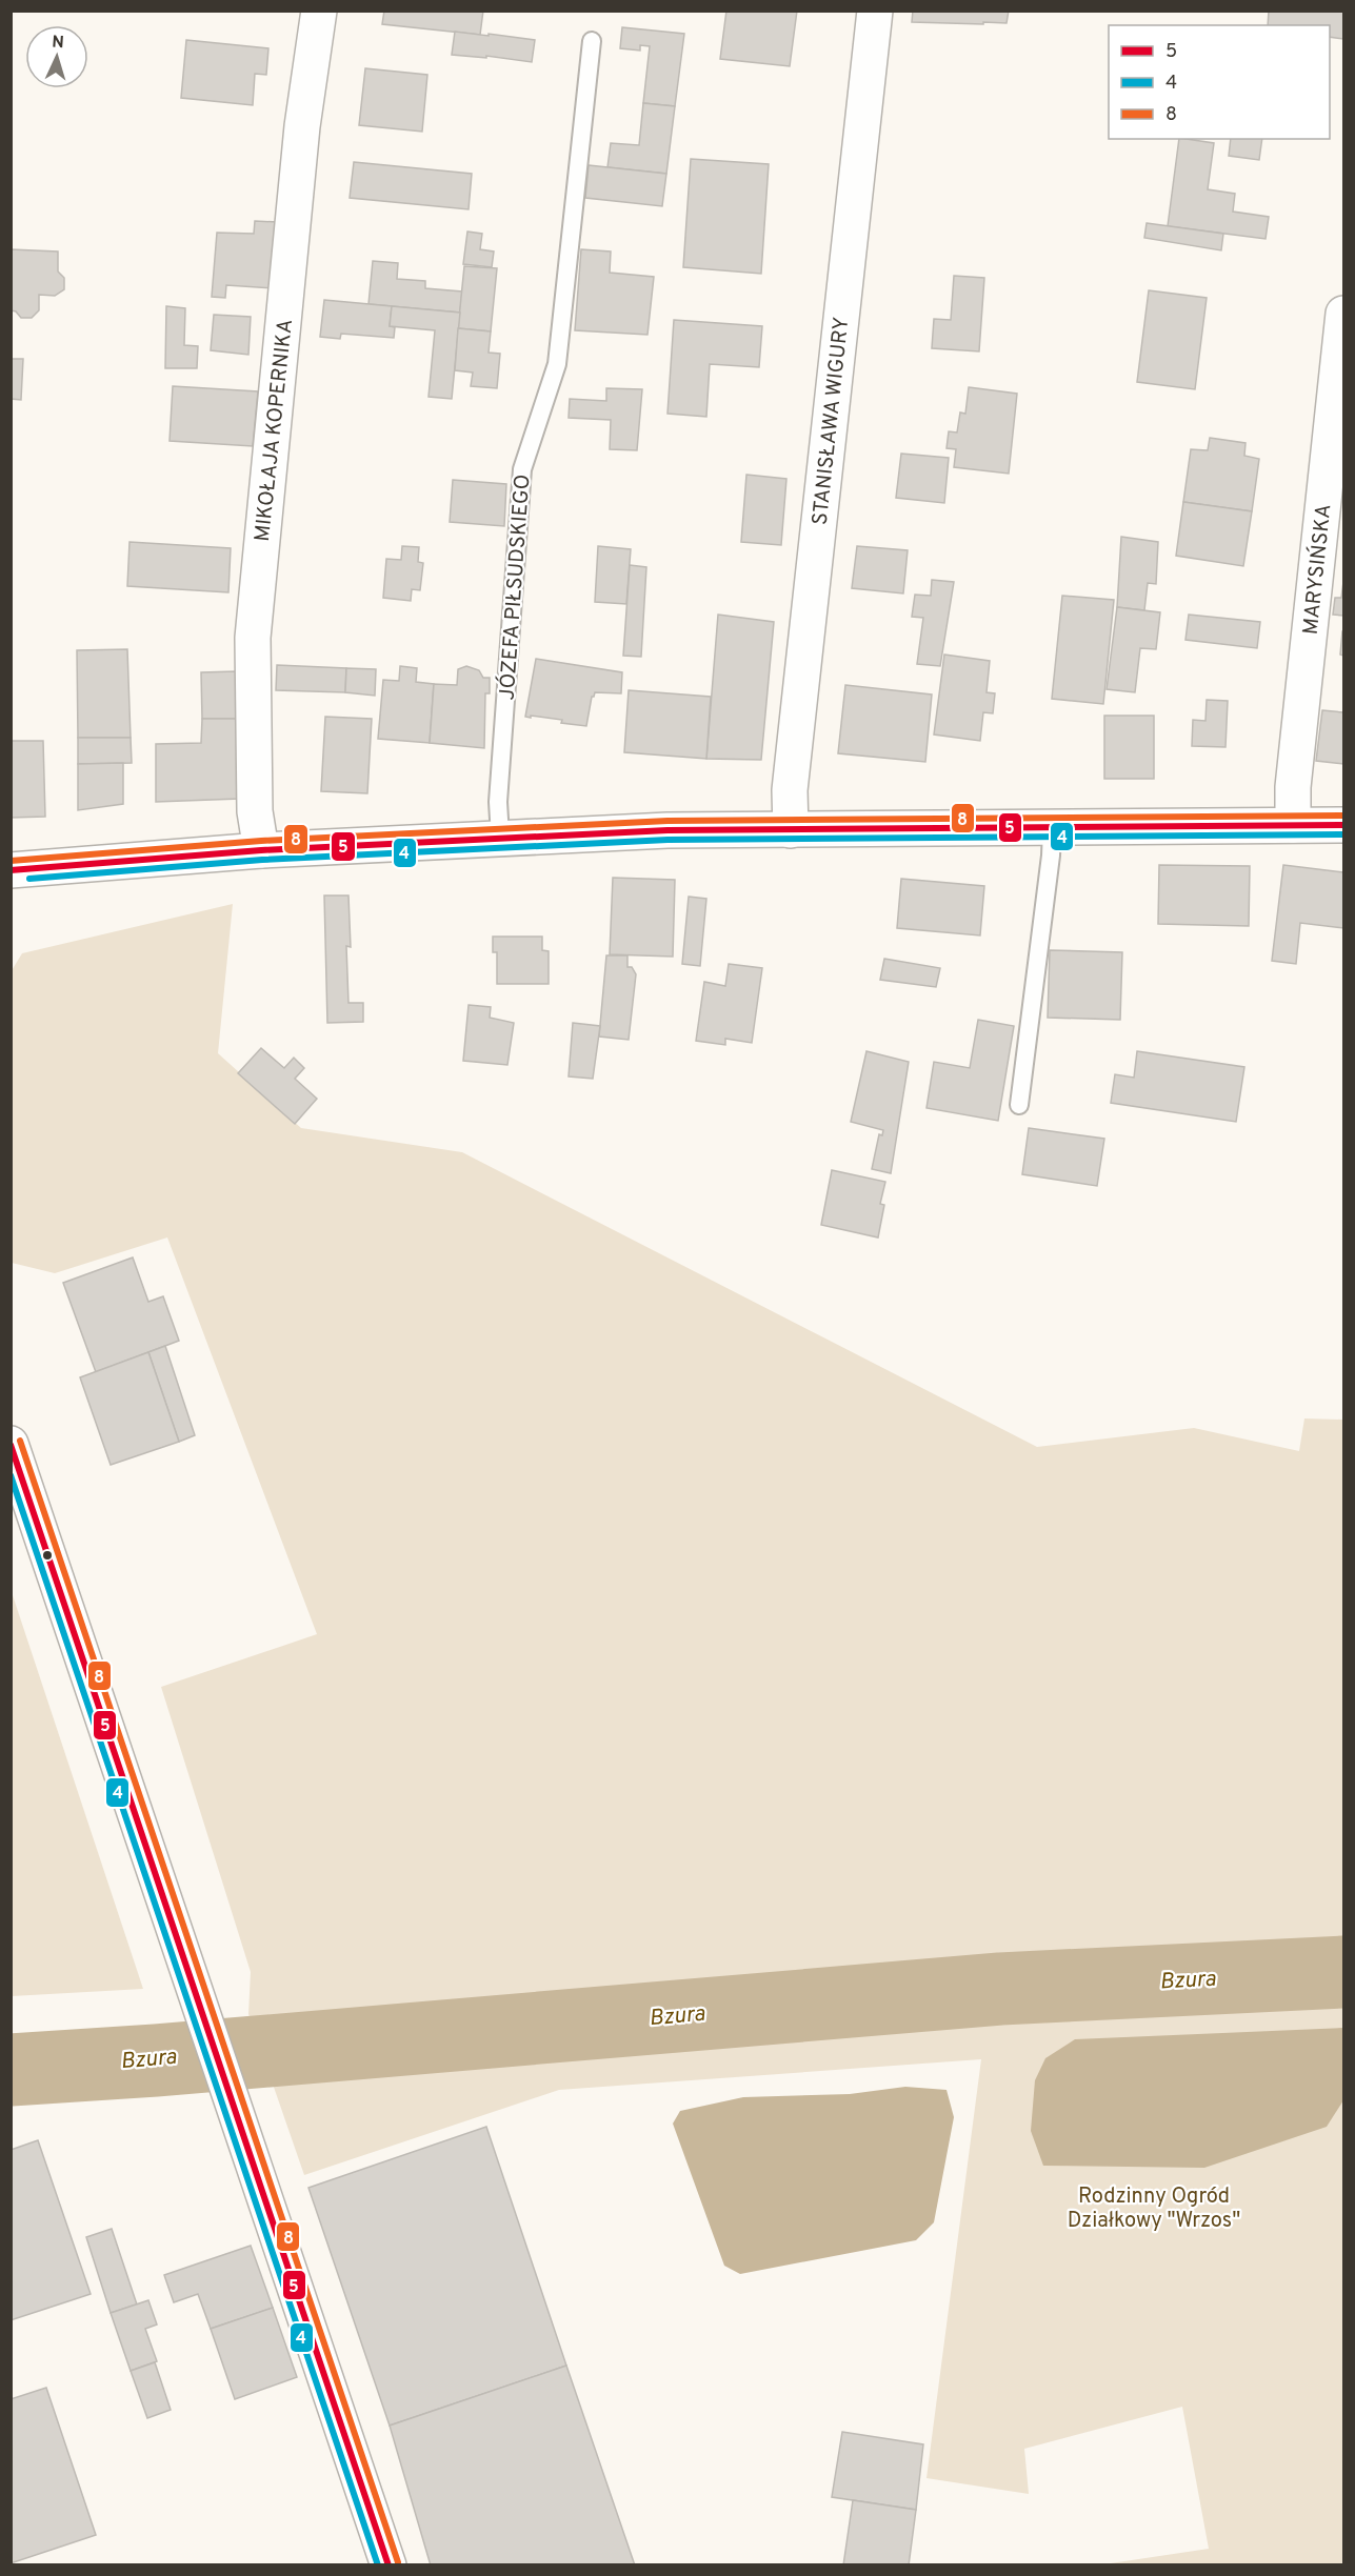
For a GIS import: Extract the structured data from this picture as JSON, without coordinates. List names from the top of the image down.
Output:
{
  "streets": {
    "street": ["STANISŁAWA WIGURY", "MIKOŁAJA KOPERNIKA", "MARYSIŃSKA"],
    "lane": ["JÓZEFA PIŁSUDSKIEGO"]
  },
  "water": ["Bzura"],
  "parks": ["Rodzinny Ogród Działkowy \"Wrzos\""],
  "lines": ["transit line 8", "transit line 5", "transit line 4"],
  "legend": ["5", "4", "8"],
  "north": "top"
}
